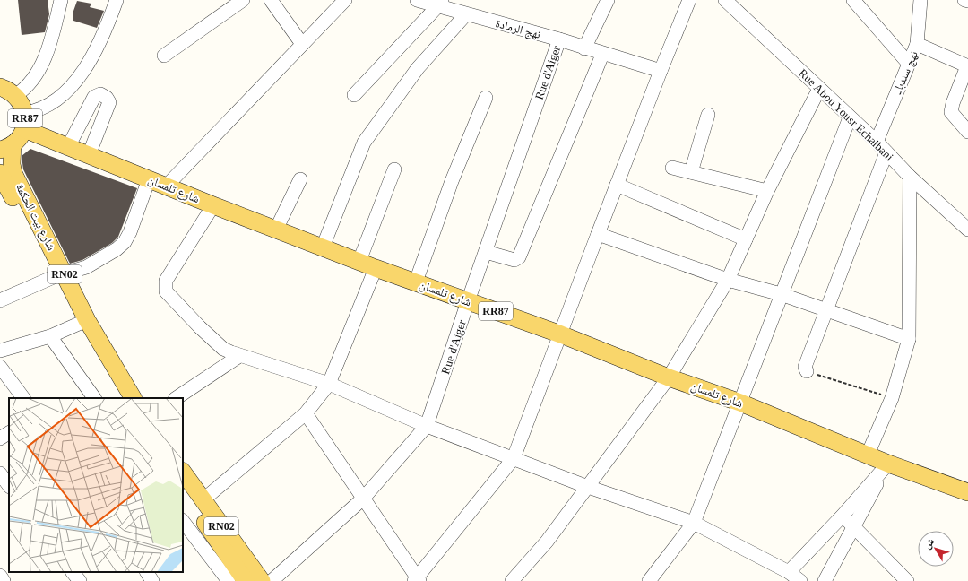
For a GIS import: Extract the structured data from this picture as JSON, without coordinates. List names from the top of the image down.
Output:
{
  "streets": {
    "main road": [
      "RR87",
      "شارع تلمسان",
      "شارع بيت الحكمة",
      "RN02"
    ],
    "street": [
      "نهج الرمادة",
      "Rue d'Aiger",
      "نهج سندباد",
      "Rue Abou Yousr Echaibani"
    ]
  },
  "crossings": [
    ["نهج الرمادة", "Rue d'Aiger"],
    ["Rue d'Aiger", "شارع تلمسان"],
    ["نهج سندباد", "Rue Abou Yousr Echaibani"],
    ["RR87", "شارع تلمسان"],
    ["RR87", "شارع بيت الحكمة"]
  ],
  "north": "top left"
}
